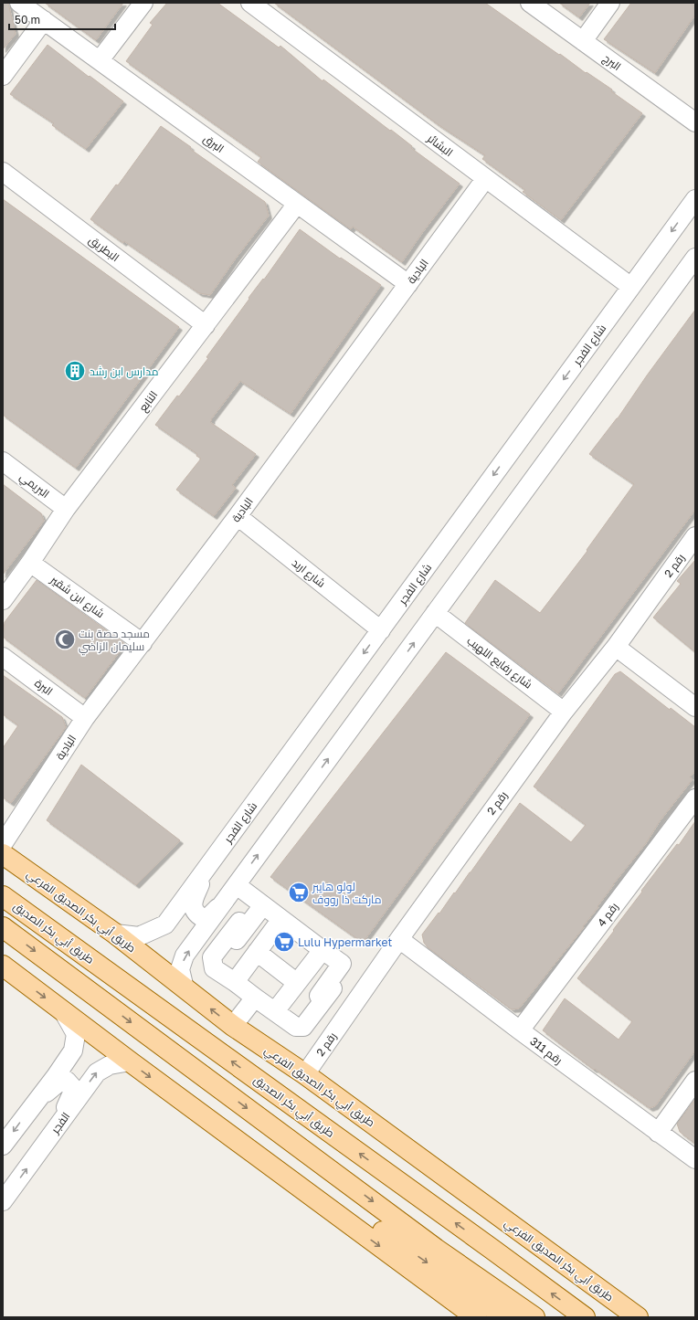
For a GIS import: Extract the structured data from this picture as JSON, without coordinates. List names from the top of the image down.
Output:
{
  "streets": {
    "main road": ["طريق أبي بكر الصديق الفرعي", "طريق أبي بكر الصديق"],
    "street": [
      "البرج",
      "البرق",
      "البشائر",
      "البطريق",
      "البادية",
      "شارع الفجر",
      "النابع",
      "البريمي",
      "رقم 2",
      "شارع اربد",
      "شارع ابن شقير",
      "شارع رفايع اللهيب",
      "البرة",
      "رقم 4",
      "رقم 311",
      "الفجر"
    ]
  },
  "crossings": [
    ["البرق", "البادية"],
    ["البرق", "النابع"],
    ["البشائر", "البادية"],
    ["البشائر", "شارع الفجر"],
    ["البطريق", "النابع"],
    ["البادية", "شارع اربد"],
    ["البادية", "شارع ابن شقير"],
    ["البادية", "البرة"],
    ["شارع الفجر", "شارع اربد"],
    ["شارع الفجر", "طريق أبي بكر الصديق الفرعي"],
    ["النابع", "البريمي"],
    ["النابع", "شارع ابن شقير"],
    ["رقم 2", "شارع رفايع اللهيب"],
    ["رقم 2", "طريق أبي بكر الصديق الفرعي"],
    ["رقم 2", "رقم 311"],
    ["رقم 4", "رقم 311"]
  ],
  "one_way": ["الفجر"],
  "places": {
    "building": ["مدارس ابن رشد"],
    "mosque": ["مسجد حصة بنت سليمان الزاضي"],
    "supermarket": ["لولو هايبر ماركت ذا رووف", "Lulu Hypermarket"]
  },
  "scale_bar": "50 m"
}
